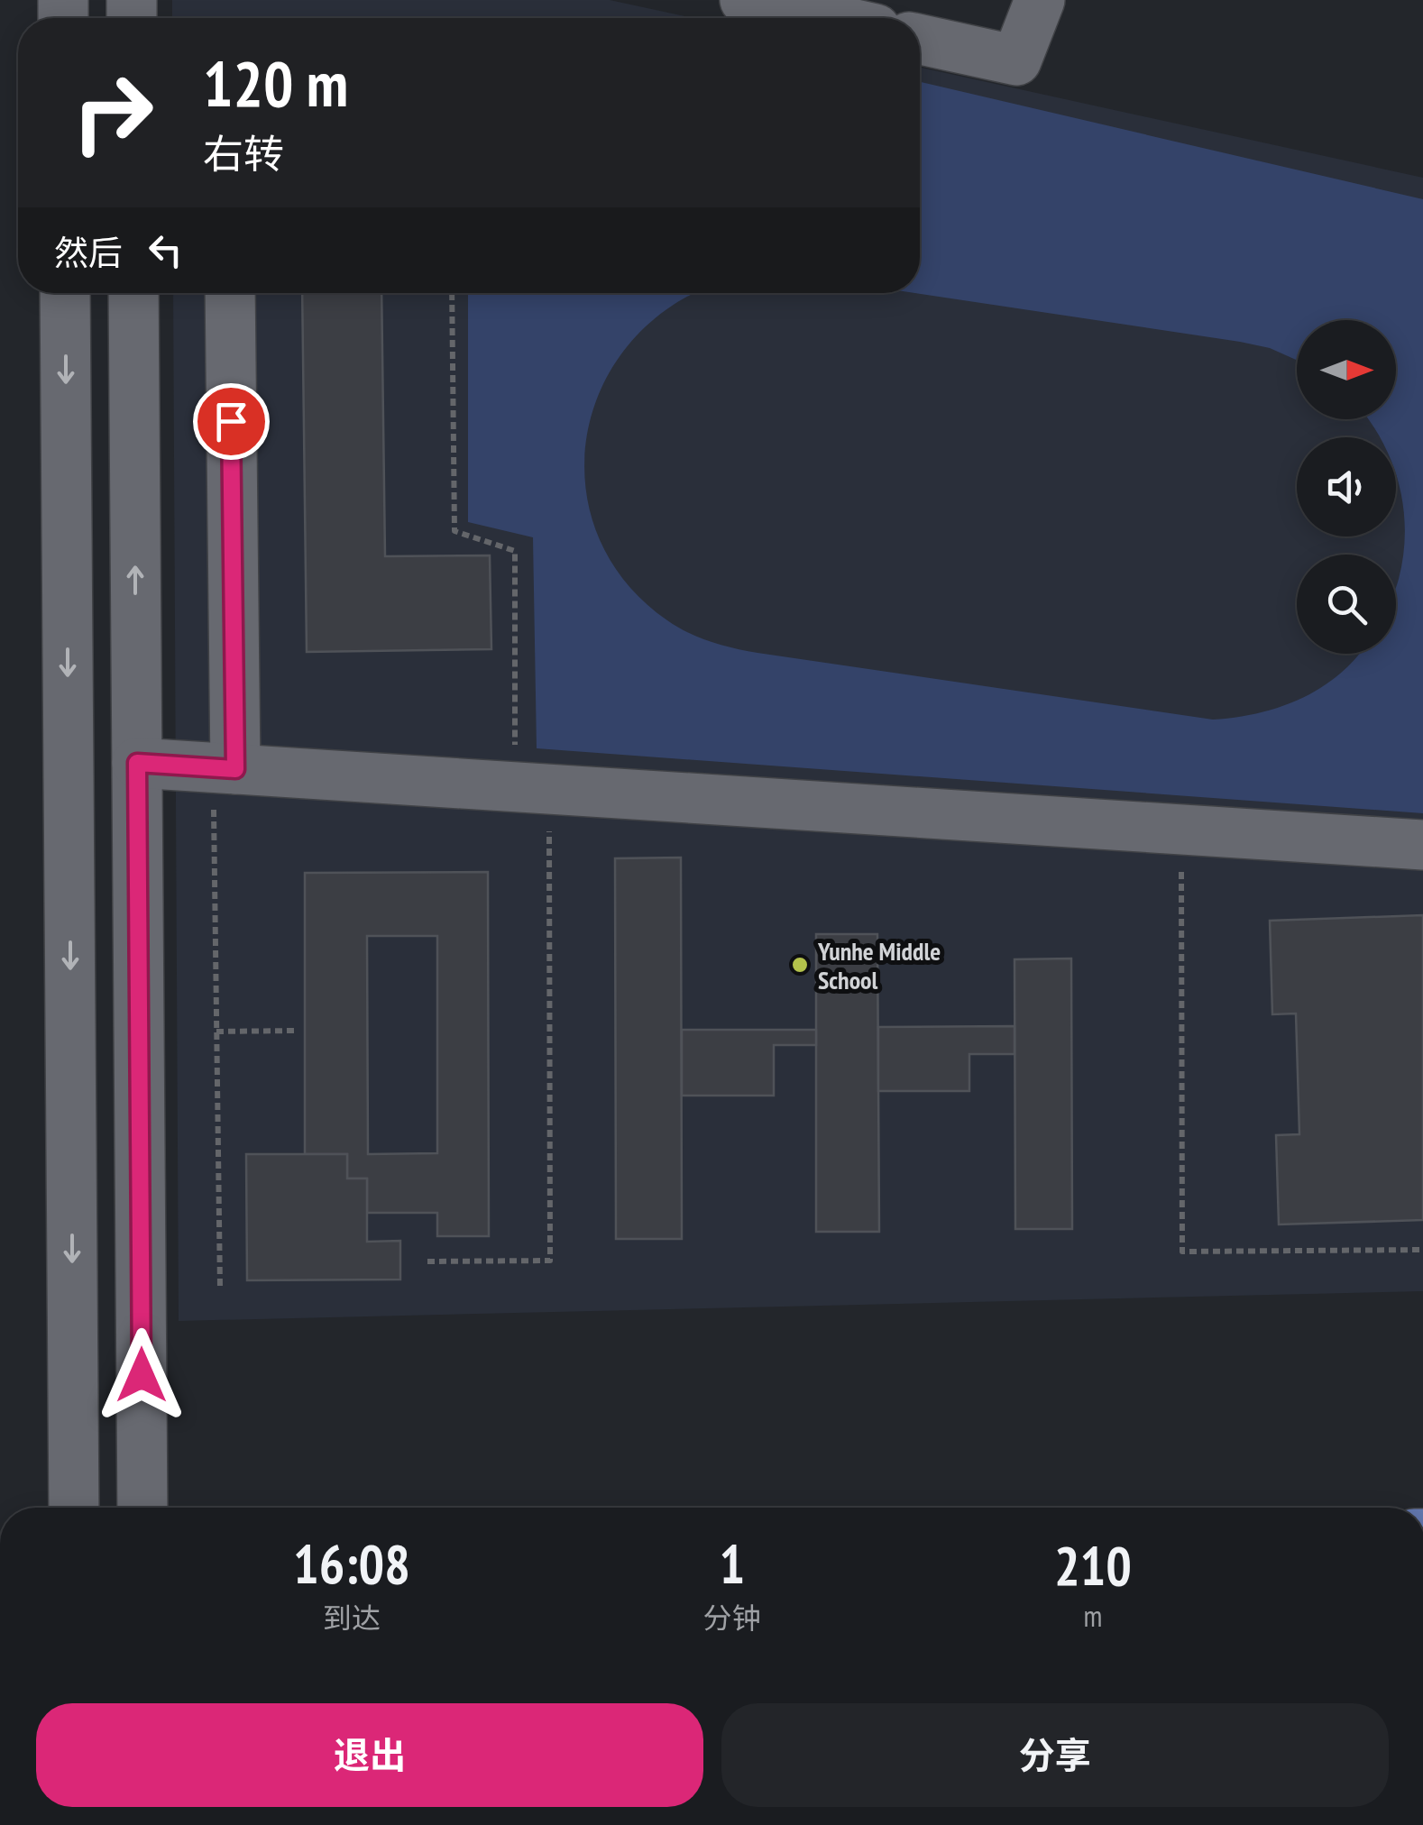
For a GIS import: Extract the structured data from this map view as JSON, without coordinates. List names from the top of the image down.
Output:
{
  "places": ["Yunhe Middle School"],
  "north": "right",
  "page": {
    "turn": ["120 m", "右转"],
    "then": "然后",
    "eta": [
      "16:08",
      "到达",
      "1",
      "分钟",
      "210",
      "m"
    ],
    "buttons": ["退出", "分享"]
  }
}
